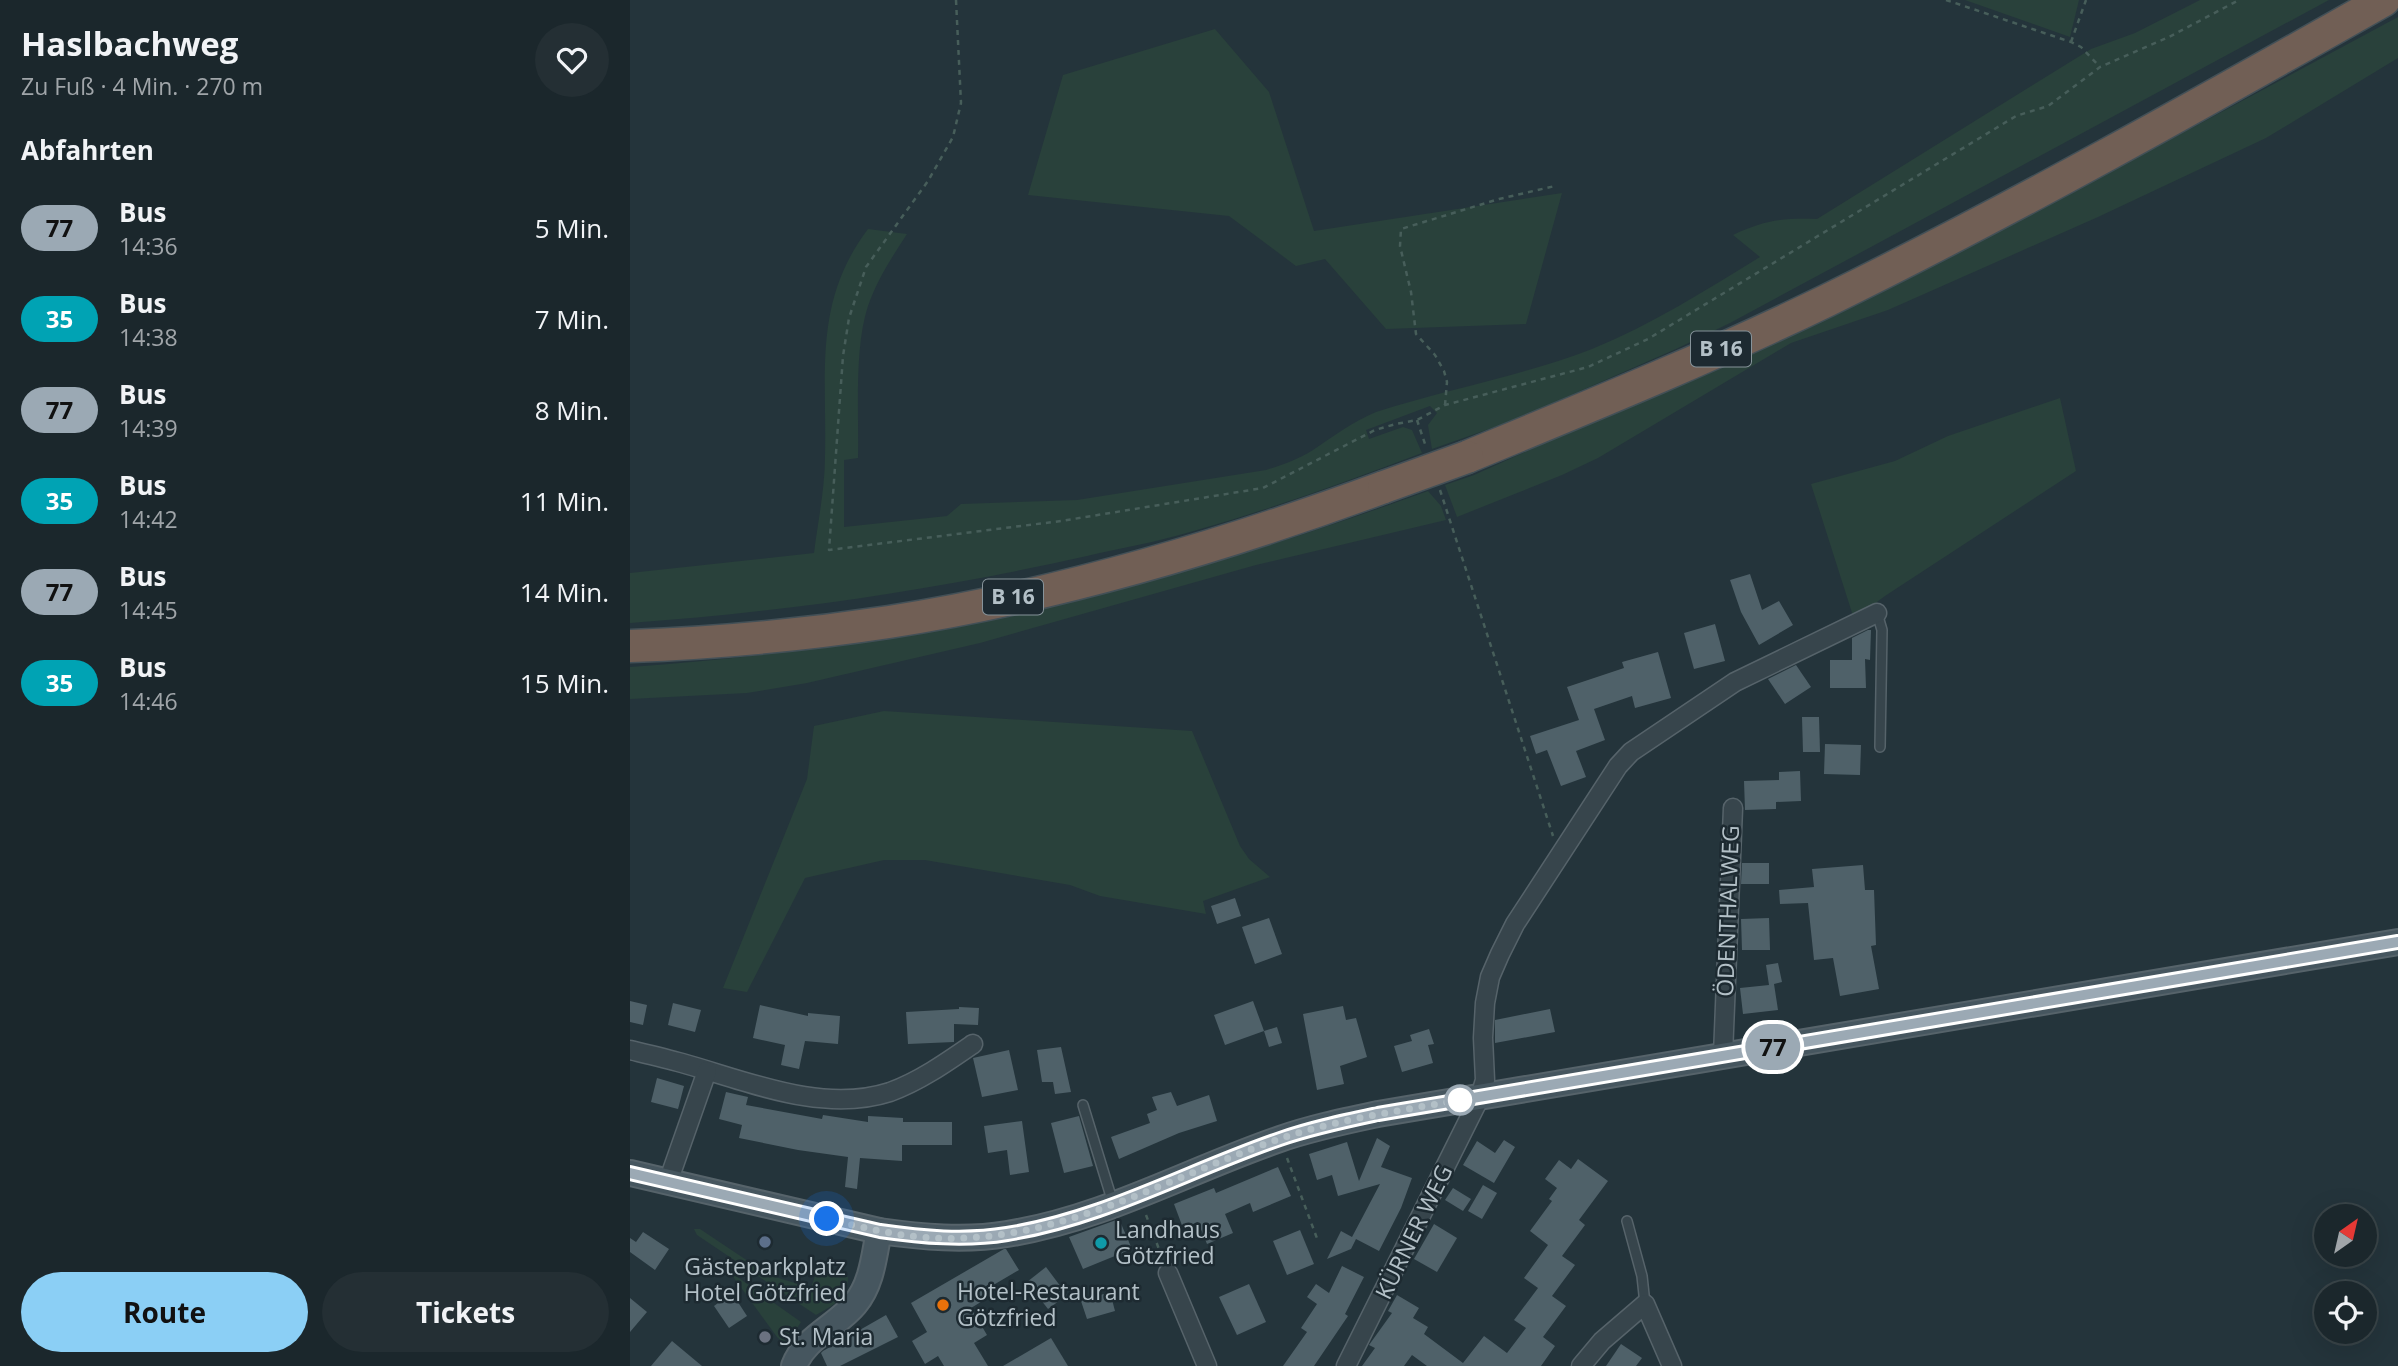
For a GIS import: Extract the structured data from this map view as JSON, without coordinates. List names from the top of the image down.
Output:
{
  "streets": {
    "highway": ["B 16"],
    "street": ["ÖDENTHALWEG", "KÜRNER WEG"]
  },
  "places": [
    "Gästeparkplatz Hotel Götzfried",
    "Landhaus Götzfried",
    "Hotel-Restaurant Götzfried",
    "St. Maria"
  ],
  "lines": ["bus line 77"],
  "north": "top right",
  "page": {
    "heading": [
      ["Haslbachweg", "Zu Fuß · 4 Min. · 270 m"],
      "Abfahrten"
    ],
    "on_map": "77",
    "list": [
      {
        "mark": "77",
        "name": "Bus",
        "note": "14:36",
        "value": "5 Min."
      },
      {
        "mark": "35",
        "name": "Bus",
        "note": "14:38",
        "value": "7 Min."
      },
      {
        "mark": "77",
        "name": "Bus",
        "note": "14:39",
        "value": "8 Min."
      },
      {
        "mark": "35",
        "name": "Bus",
        "note": "14:42",
        "value": "11 Min."
      },
      {
        "mark": "77",
        "name": "Bus",
        "note": "14:45",
        "value": "14 Min."
      },
      {
        "mark": "35",
        "name": "Bus",
        "note": "14:46",
        "value": "15 Min."
      }
    ],
    "buttons": ["Route", "Tickets"]
  }
}
